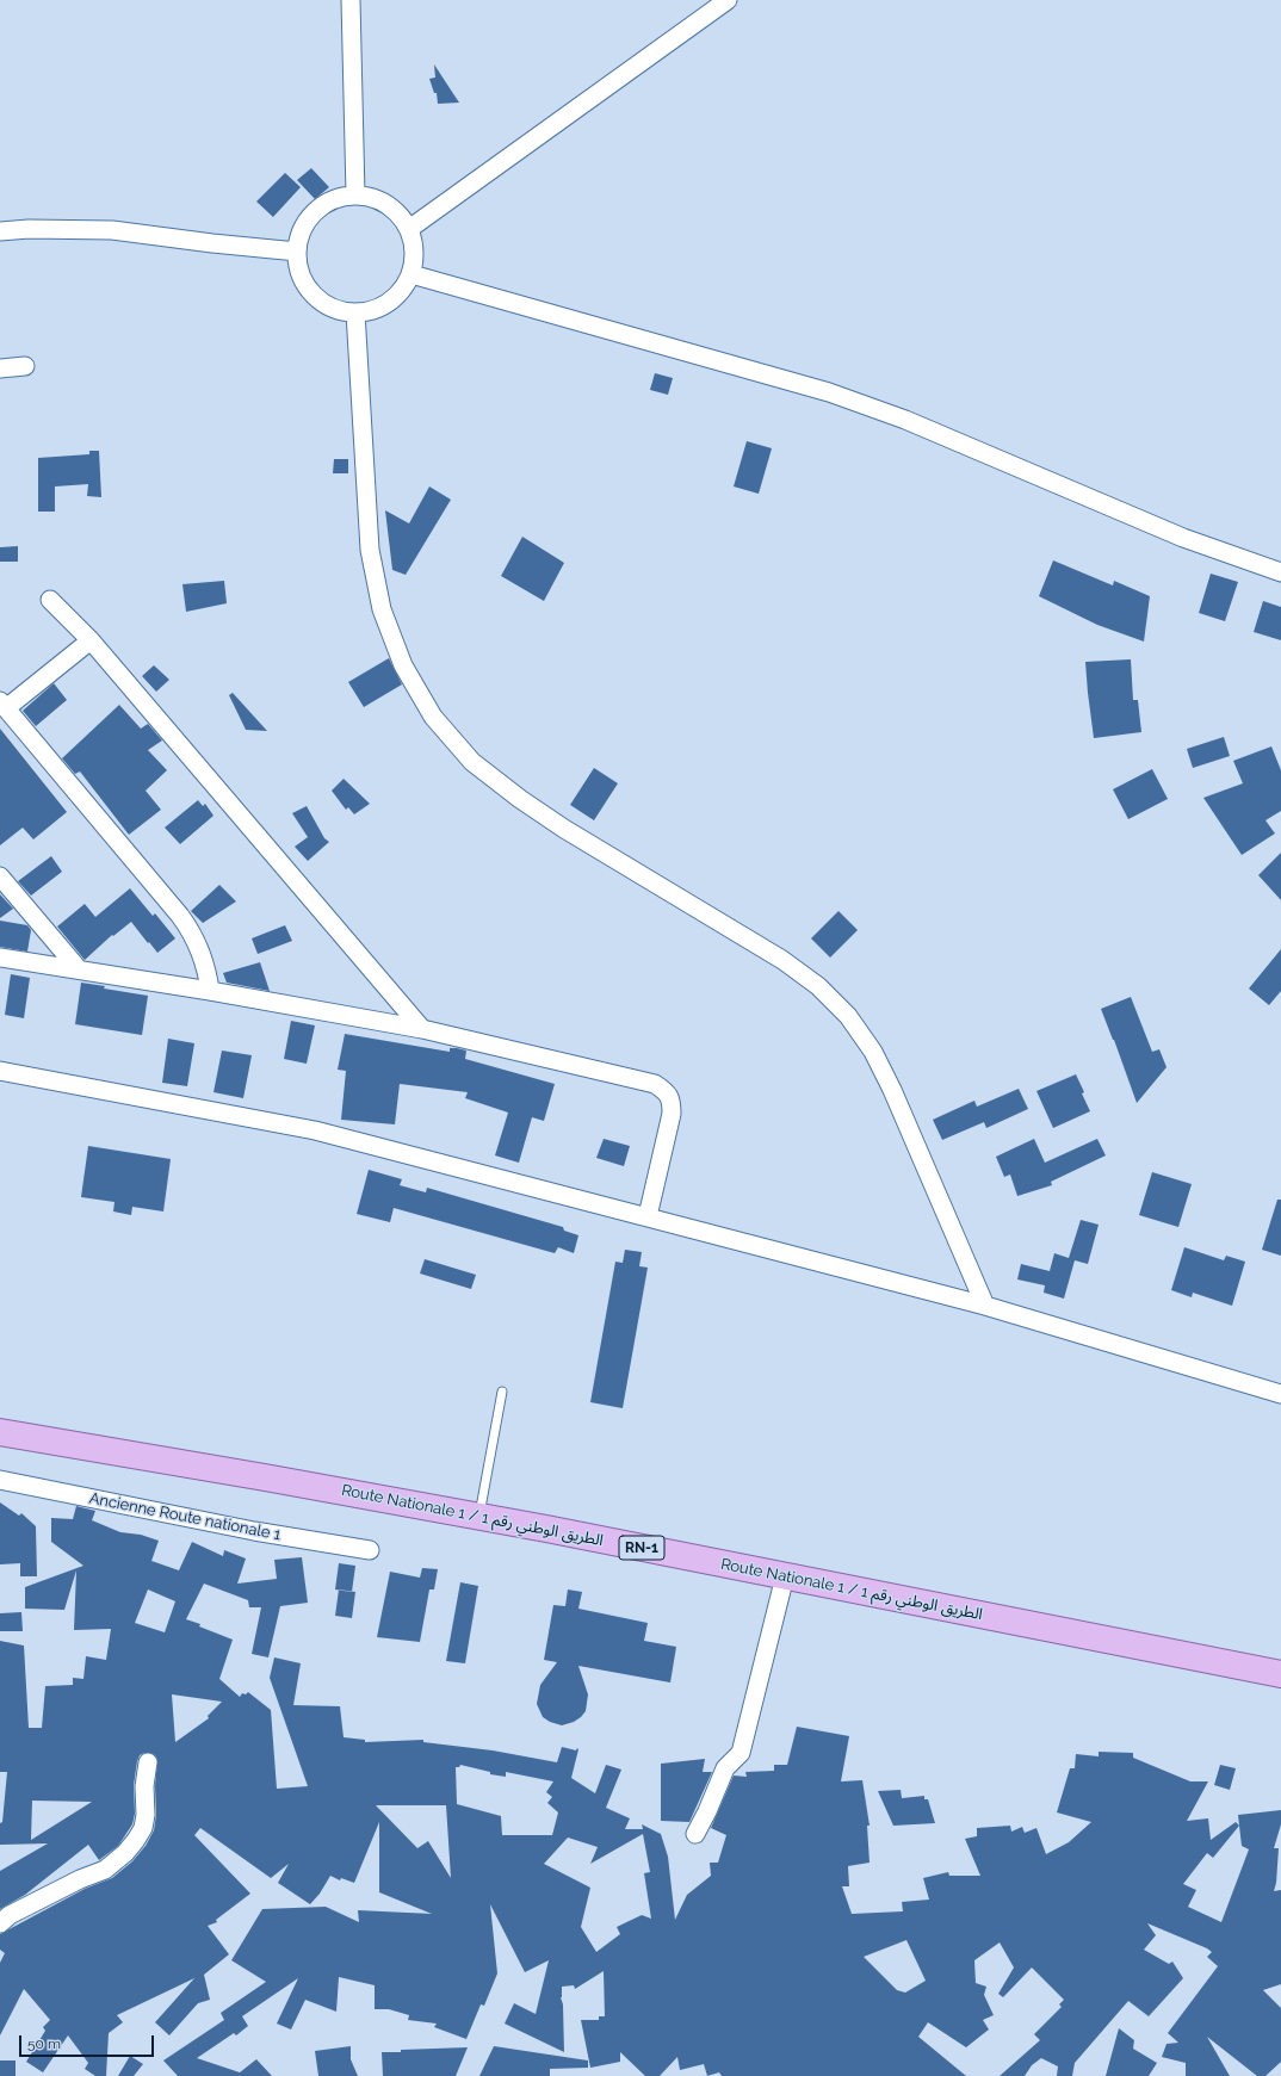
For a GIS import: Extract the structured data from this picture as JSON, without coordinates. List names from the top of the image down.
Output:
{
  "streets": {
    "main road": ["Route Nationale 1 / الطريق الوطني رقم 1", "RN-1"],
    "street": ["Ancienne Route nationale 1"]
  },
  "scale_bar": "50 m"
}
